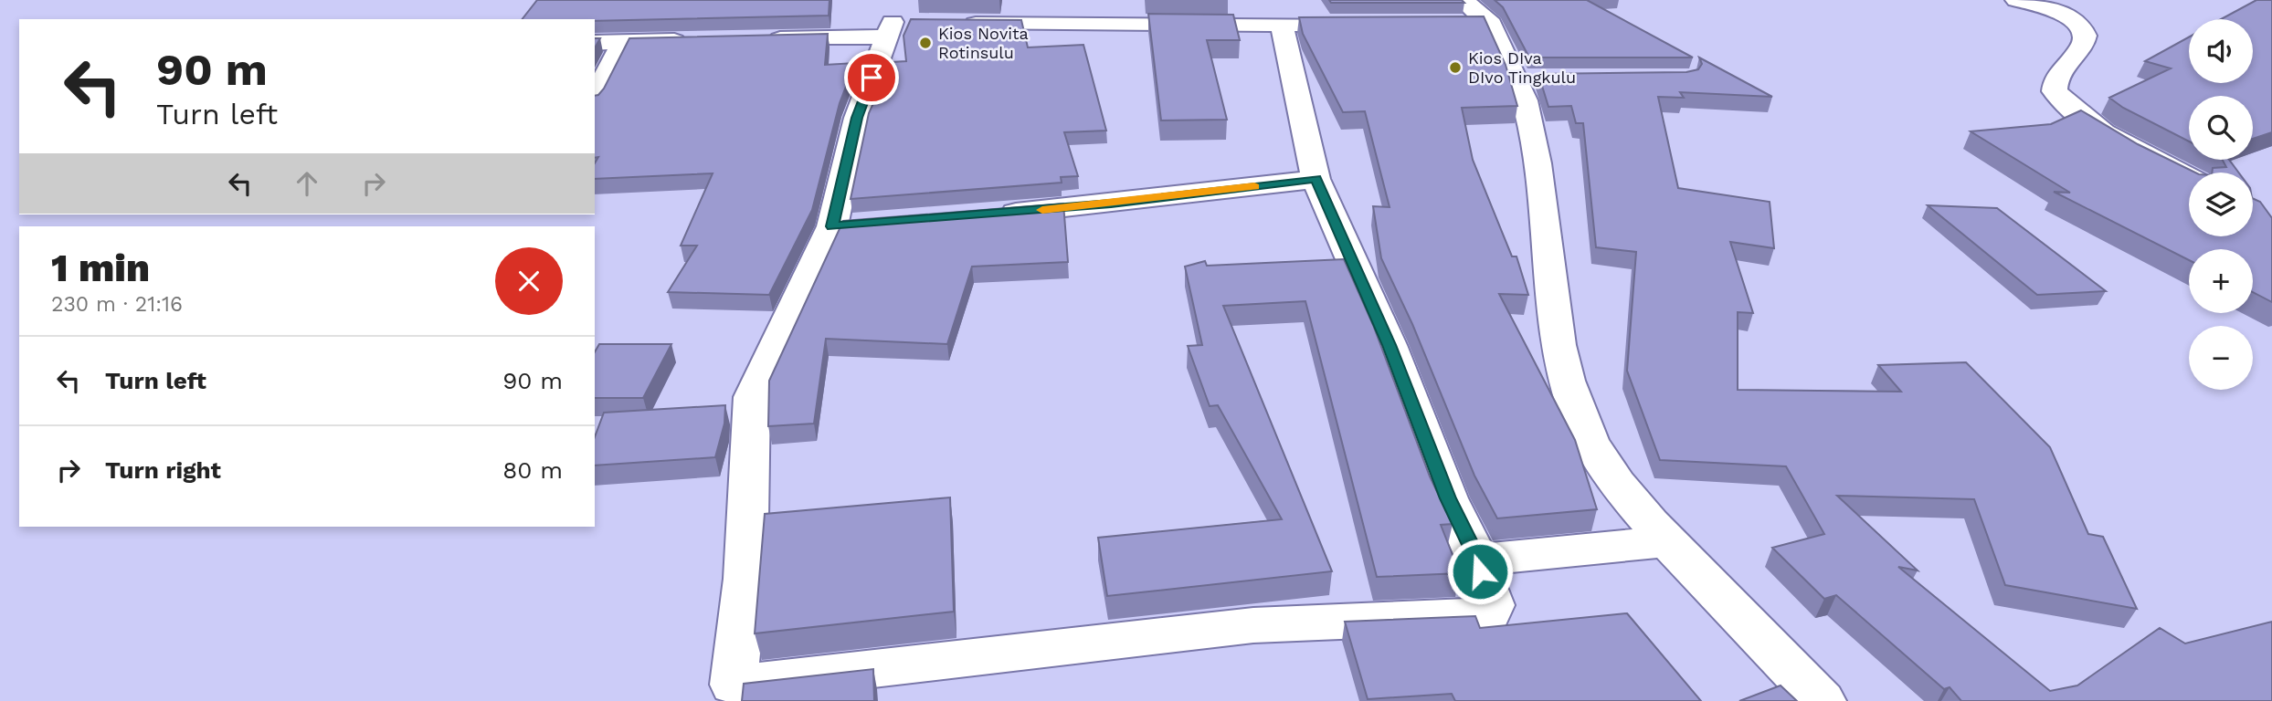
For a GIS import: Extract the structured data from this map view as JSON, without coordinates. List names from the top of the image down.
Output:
{
  "places": ["Kios Novita Rotinsulu", "Kios DIva DIvo Tingkulu"],
  "page": {
    "map_buttons": ["+", "−"],
    "turn": ["90 m", "Turn left"],
    "heading": ["1 min", "230 m · 21:16"],
    "list": [
      {
        "name": "Turn left",
        "value": "90 m"
      },
      {
        "name": "Turn right",
        "value": "80 m"
      }
    ]
  }
}
